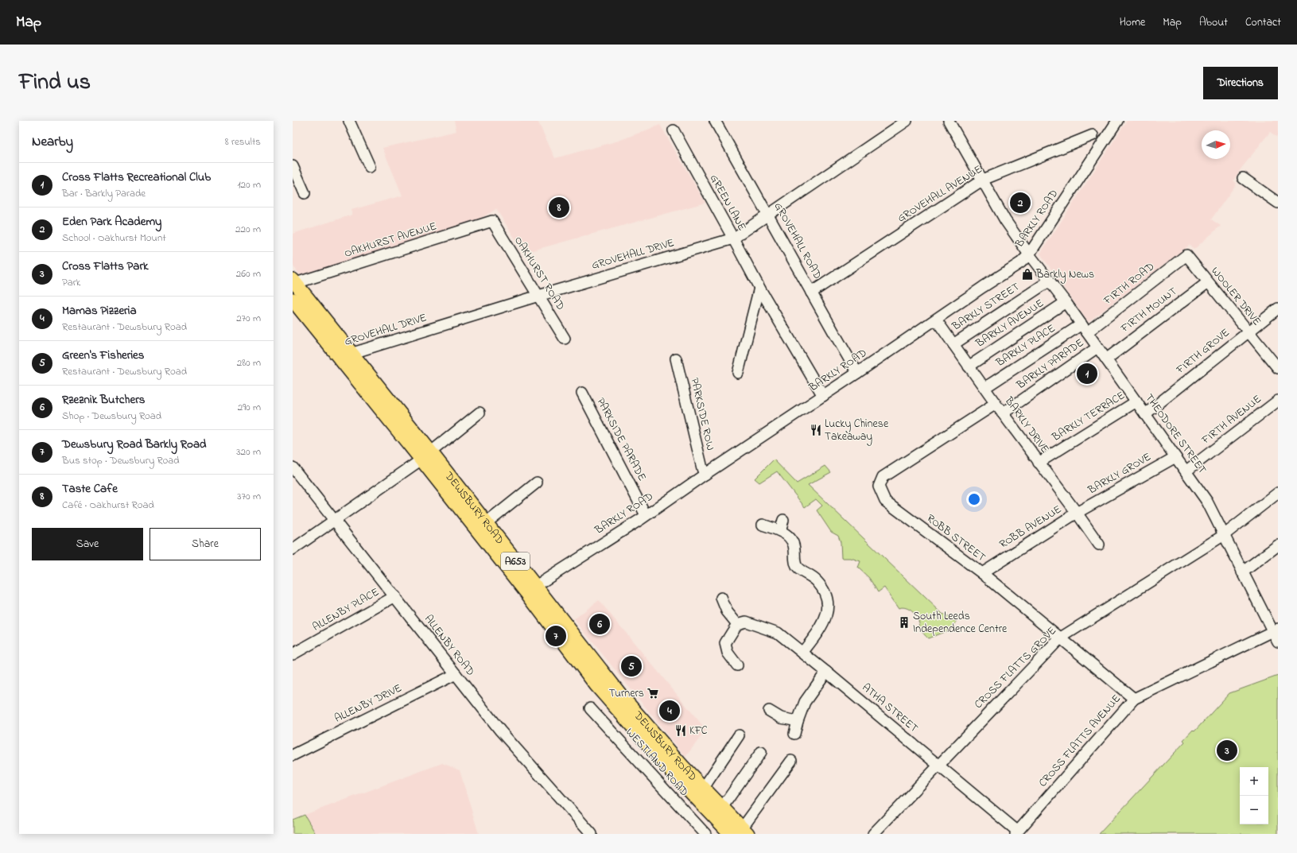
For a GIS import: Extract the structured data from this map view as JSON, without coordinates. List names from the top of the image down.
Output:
{
  "streets": {
    "main road": ["DEWSBURY ROAD", "A653"],
    "street": [
      "GROVEHALL AVENUE",
      "GREEN LANE",
      "BARKLY ROAD",
      "OAKHURST AVENUE",
      "GROVEHALL ROAD",
      "GROVEHALL DRIVE",
      "OAKHURST ROAD",
      "FIRTH ROAD",
      "WOOLER DRIVE",
      "BARKLY STREET",
      "FIRTH MOUNT",
      "BARKLY AVENUE",
      "BARKLY PLACE",
      "FIRTH GROVE",
      "BARKLY PARADE",
      "PARKSIDE ROW",
      "BARKLY TERRACE",
      "FIRTH AVENUE",
      "BARKLY DRIVE",
      "THEODORE STREET",
      "PARKSIDE PARADE",
      "BARKLY GROVE",
      "ROBB AVENUE",
      "ROBB STREET",
      "ALLENBY PLACE",
      "ALLENBY ROAD",
      "CROSS FLATTS GROVE",
      "ALLENBY DRIVE",
      "ATHA STREET",
      "CROSS FLATTS AVENUE",
      "WESTLAND ROAD"
    ]
  },
  "crossings": [
    ["GROVEHALL AVENUE", "GROVEHALL ROAD"],
    ["GROVEHALL AVENUE", "THEODORE STREET"],
    ["GREEN LANE", "BARKLY ROAD"],
    ["GREEN LANE", "GROVEHALL DRIVE"],
    ["BARKLY ROAD", "GROVEHALL ROAD"],
    ["BARKLY ROAD", "PARKSIDE ROW"],
    ["BARKLY ROAD", "BARKLY DRIVE"],
    ["BARKLY ROAD", "THEODORE STREET"],
    ["BARKLY ROAD", "PARKSIDE PARADE"],
    ["BARKLY ROAD", "DEWSBURY ROAD"],
    ["OAKHURST AVENUE", "OAKHURST ROAD"],
    ["OAKHURST AVENUE", "DEWSBURY ROAD"],
    ["GROVEHALL ROAD", "GROVEHALL DRIVE"],
    ["GROVEHALL DRIVE", "OAKHURST ROAD"],
    ["GROVEHALL DRIVE", "DEWSBURY ROAD"],
    ["FIRTH ROAD", "WOOLER DRIVE"],
    ["FIRTH ROAD", "BARKLY PLACE"],
    ["FIRTH ROAD", "THEODORE STREET"],
    ["WOOLER DRIVE", "FIRTH MOUNT"],
    ["WOOLER DRIVE", "FIRTH GROVE"],
    ["BARKLY STREET", "BARKLY DRIVE"],
    ["BARKLY STREET", "THEODORE STREET"],
    ["FIRTH MOUNT", "THEODORE STREET"],
    ["BARKLY AVENUE", "BARKLY DRIVE"],
    ["BARKLY AVENUE", "THEODORE STREET"],
    ["BARKLY PLACE", "BARKLY DRIVE"],
    ["BARKLY PLACE", "THEODORE STREET"],
    ["FIRTH GROVE", "THEODORE STREET"],
    ["BARKLY PARADE", "BARKLY DRIVE"],
    ["BARKLY PARADE", "THEODORE STREET"],
    ["BARKLY TERRACE", "BARKLY DRIVE"],
    ["BARKLY TERRACE", "THEODORE STREET"],
    ["FIRTH AVENUE", "THEODORE STREET"],
    ["BARKLY DRIVE", "BARKLY GROVE"],
    ["BARKLY DRIVE", "ROBB AVENUE"],
    ["BARKLY DRIVE", "ROBB STREET"],
    ["THEODORE STREET", "BARKLY GROVE"],
    ["THEODORE STREET", "CROSS FLATTS GROVE"],
    ["THEODORE STREET", "CROSS FLATTS AVENUE"],
    ["BARKLY GROVE", "ROBB AVENUE"],
    ["ROBB AVENUE", "ROBB STREET"],
    ["ROBB STREET", "CROSS FLATTS GROVE"],
    ["ROBB STREET", "CROSS FLATTS AVENUE"],
    ["ALLENBY PLACE", "ALLENBY ROAD"],
    ["ALLENBY ROAD", "ALLENBY DRIVE"],
    ["CROSS FLATTS GROVE", "ATHA STREET"],
    ["ATHA STREET", "CROSS FLATTS AVENUE"]
  ],
  "places": {
    "shop": ["Barkly News"],
    "restaurant": ["Lucky Chinese Takeaway", "KFC"],
    "building": ["South Leeds Independence Centre"],
    "supermarket": ["Turners"]
  },
  "north": "right",
  "page": {
    "header": "Map",
    "nav": [
      "Home",
      "Map",
      "About",
      "Contact"
    ],
    "title": "Find us",
    "buttons": [
      "Directions",
      ["Save", "Share"]
    ],
    "heading": ["Nearby", "8 results"],
    "list": [
      {
        "mark": "1",
        "name": "Cross Flatts Recreational Club",
        "note": "Bar · Barkly Parade",
        "value": "120 m"
      },
      {
        "mark": "2",
        "name": "Eden Park Academy",
        "note": "School · Oakhurst Mount",
        "value": "220 m"
      },
      {
        "mark": "3",
        "name": "Cross Flatts Park",
        "note": "Park",
        "value": "260 m"
      },
      {
        "mark": "4",
        "name": "Mamas Pizzeria",
        "note": "Restaurant · Dewsbury Road",
        "value": "270 m"
      },
      {
        "mark": "5",
        "name": "Green's Fisheries",
        "note": "Restaurant · Dewsbury Road",
        "value": "280 m"
      },
      {
        "mark": "6",
        "name": "Rzeznik Butchers",
        "note": "Shop · Dewsbury Road",
        "value": "290 m"
      },
      {
        "mark": "7",
        "name": "Dewsbury Road Barkly Road",
        "note": "Bus stop · Dewsbury Road",
        "value": "320 m"
      },
      {
        "mark": "8",
        "name": "Taste Cafe",
        "note": "Café · Oakhurst Road",
        "value": "370 m"
      }
    ],
    "pins": [
      "2",
      "8",
      "1",
      "6",
      "7",
      "5",
      "4",
      "3"
    ],
    "map_buttons": ["+", "−"]
  }
}
